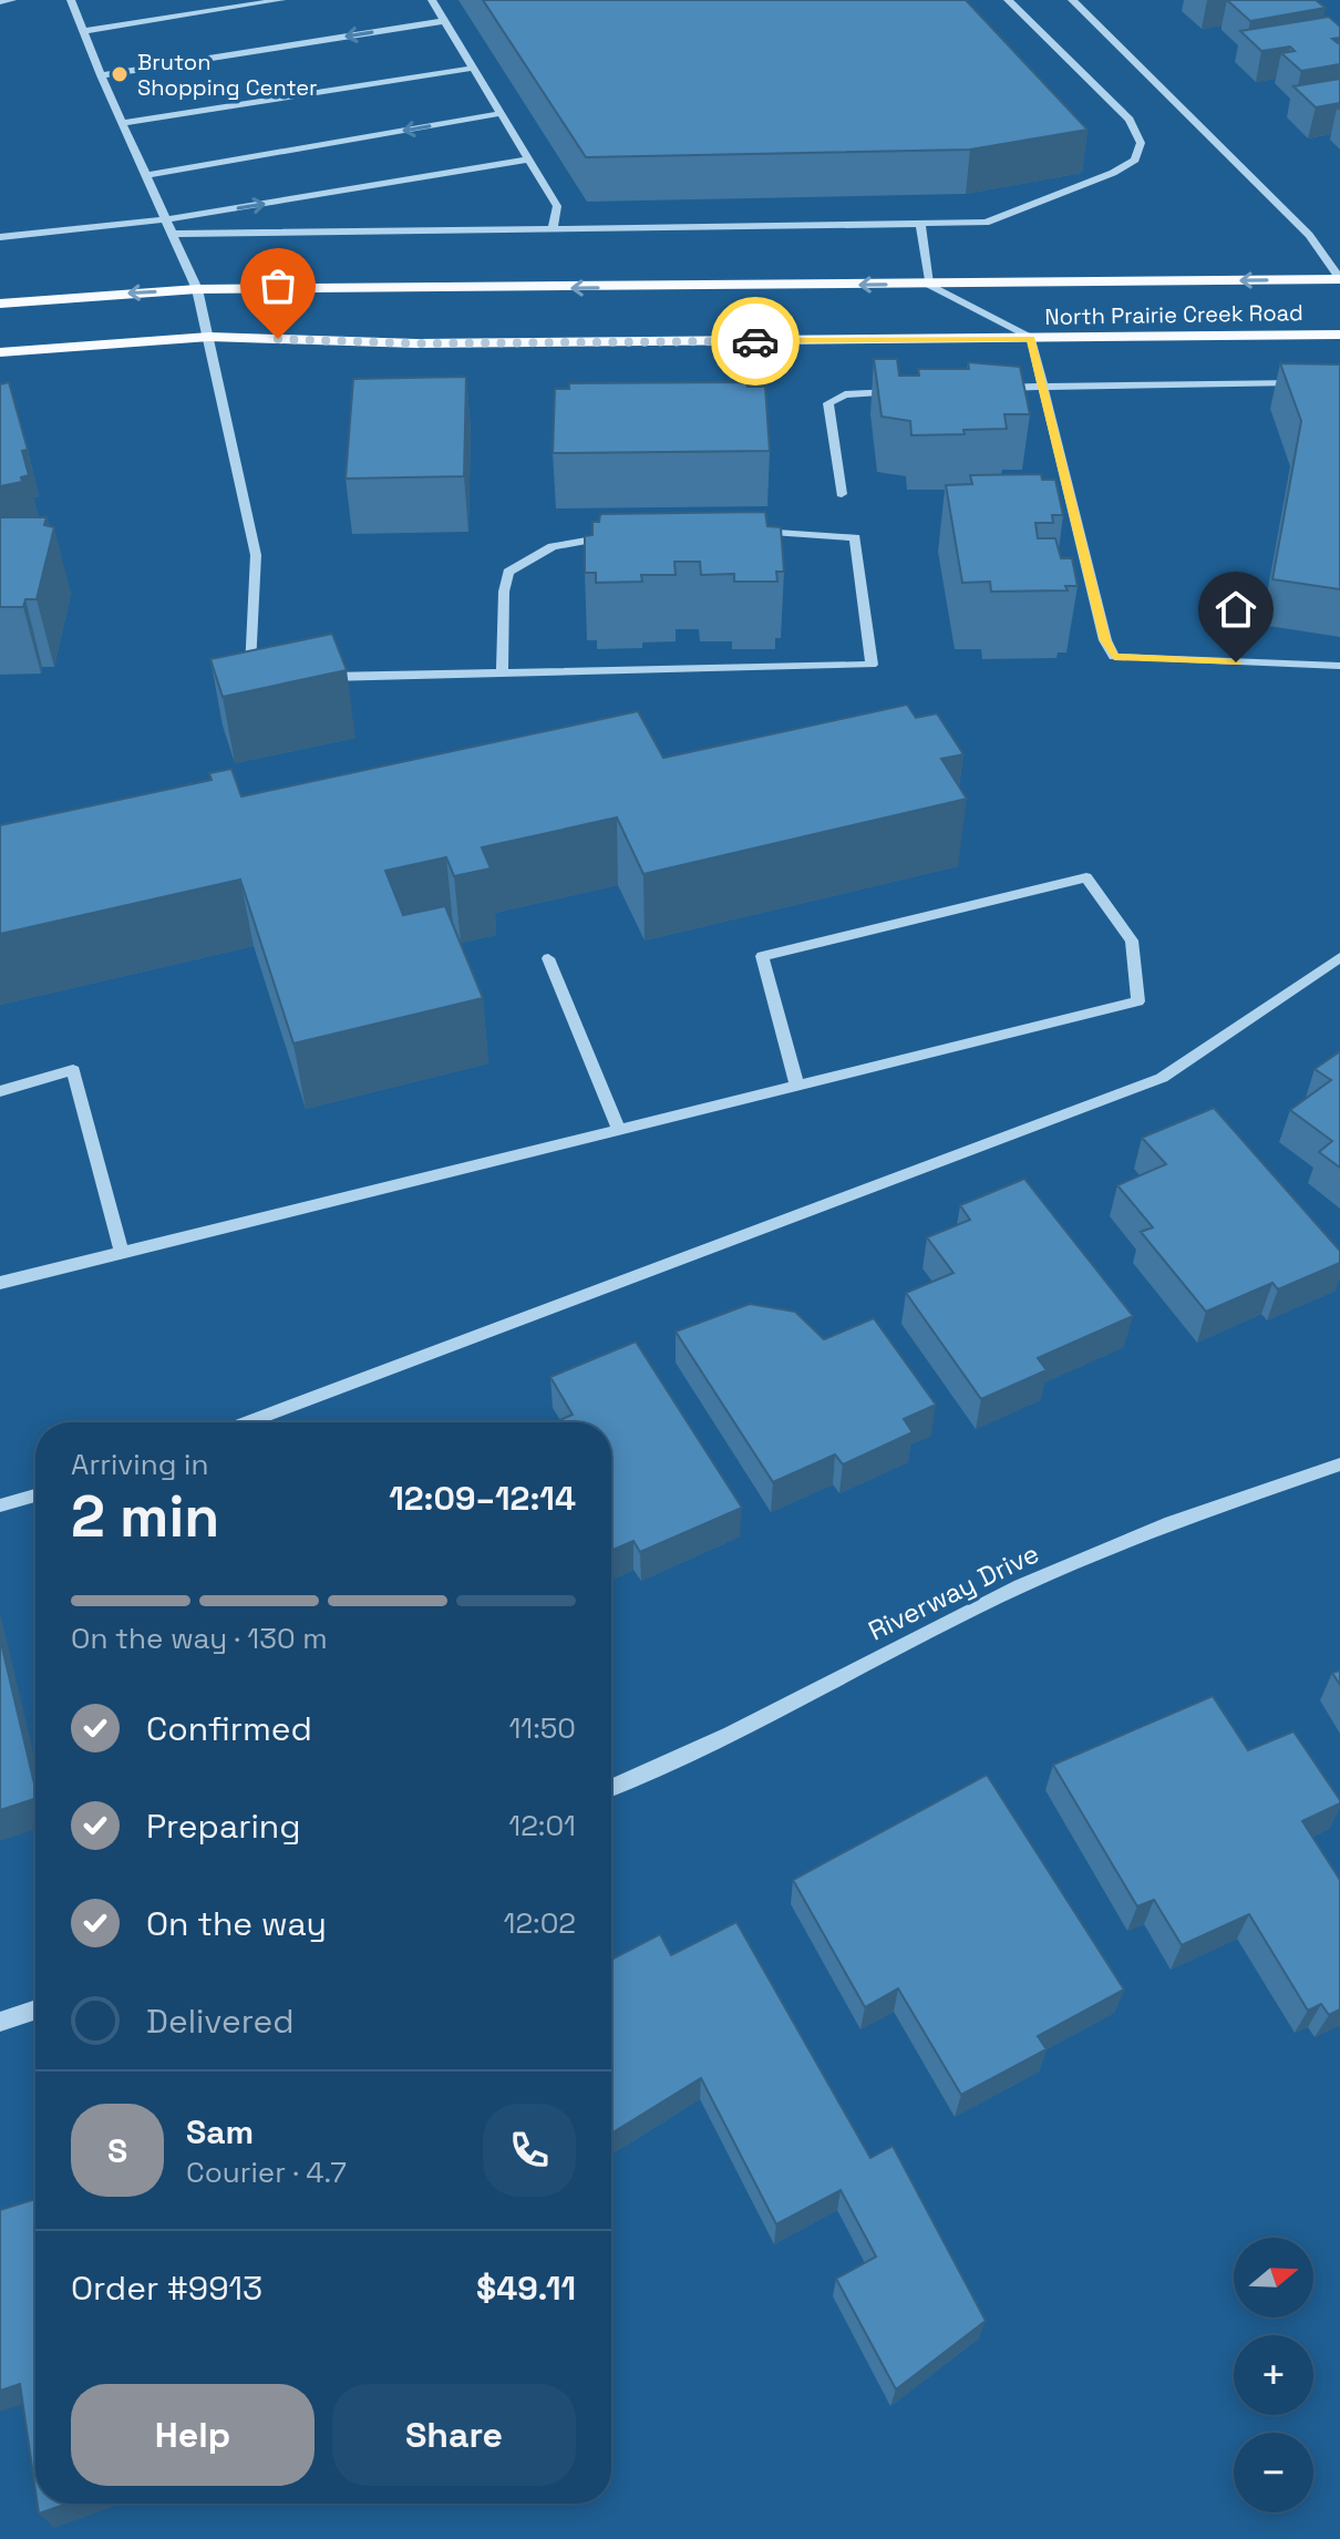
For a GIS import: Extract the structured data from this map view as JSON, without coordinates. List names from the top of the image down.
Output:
{
  "streets": {
    "main road": ["North Prairie Creek Road"],
    "street": ["Riverway Drive"]
  },
  "places": ["Bruton Shopping Center"],
  "north": "right",
  "page": {
    "heading": ["2 min", "Arriving in", "12:09–12:14"],
    "panel": [
      "Sam",
      "Courier · 4.7",
      "Order #9913",
      "$49.11"
    ],
    "bar": "On the way · 130 m",
    "list": [
      ["Confirmed", "11:50"],
      ["Preparing", "12:01"],
      ["On the way", "12:02"],
      "Delivered"
    ],
    "round": "S",
    "map_buttons": ["+", "−"],
    "buttons": ["Help", "Share"]
  }
}
